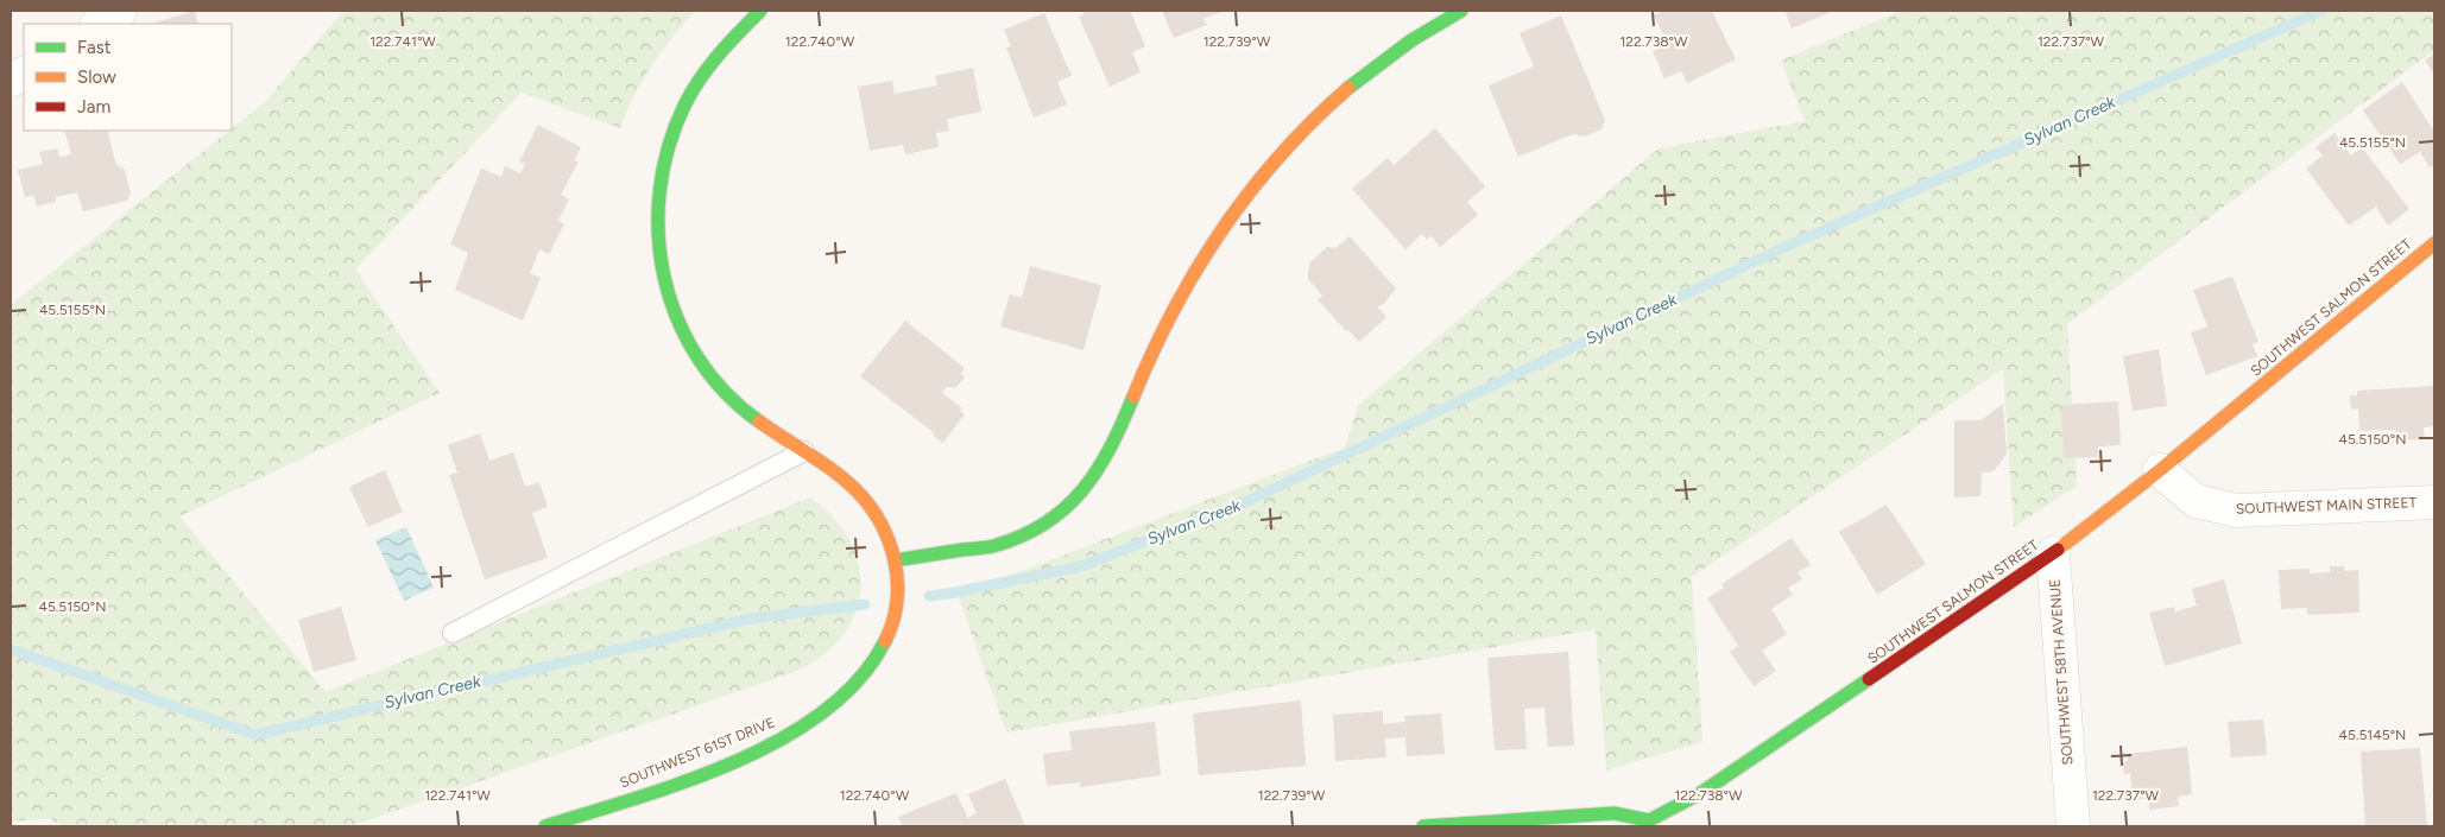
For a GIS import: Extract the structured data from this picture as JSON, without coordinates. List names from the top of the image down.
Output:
{
  "streets": {
    "street": [
      "SOUTHWEST SALMON STREET",
      "SOUTHWEST MAIN STREET",
      "SOUTHWEST 58TH AVENUE",
      "SOUTHWEST 61ST DRIVE"
    ]
  },
  "crossings": [
    ["SOUTHWEST SALMON STREET", "SOUTHWEST MAIN STREET"],
    ["SOUTHWEST SALMON STREET", "SOUTHWEST 58TH AVENUE"]
  ],
  "water": ["Sylvan Creek"],
  "legend": ["Fast", "Slow", "Jam"],
  "coordinates": [
    "122.741°W",
    "122.740°W",
    "122.739°W",
    "122.738°W",
    "122.737°W",
    "45.5155°N",
    "45.5150°N",
    "45.5145°N"
  ]
}
